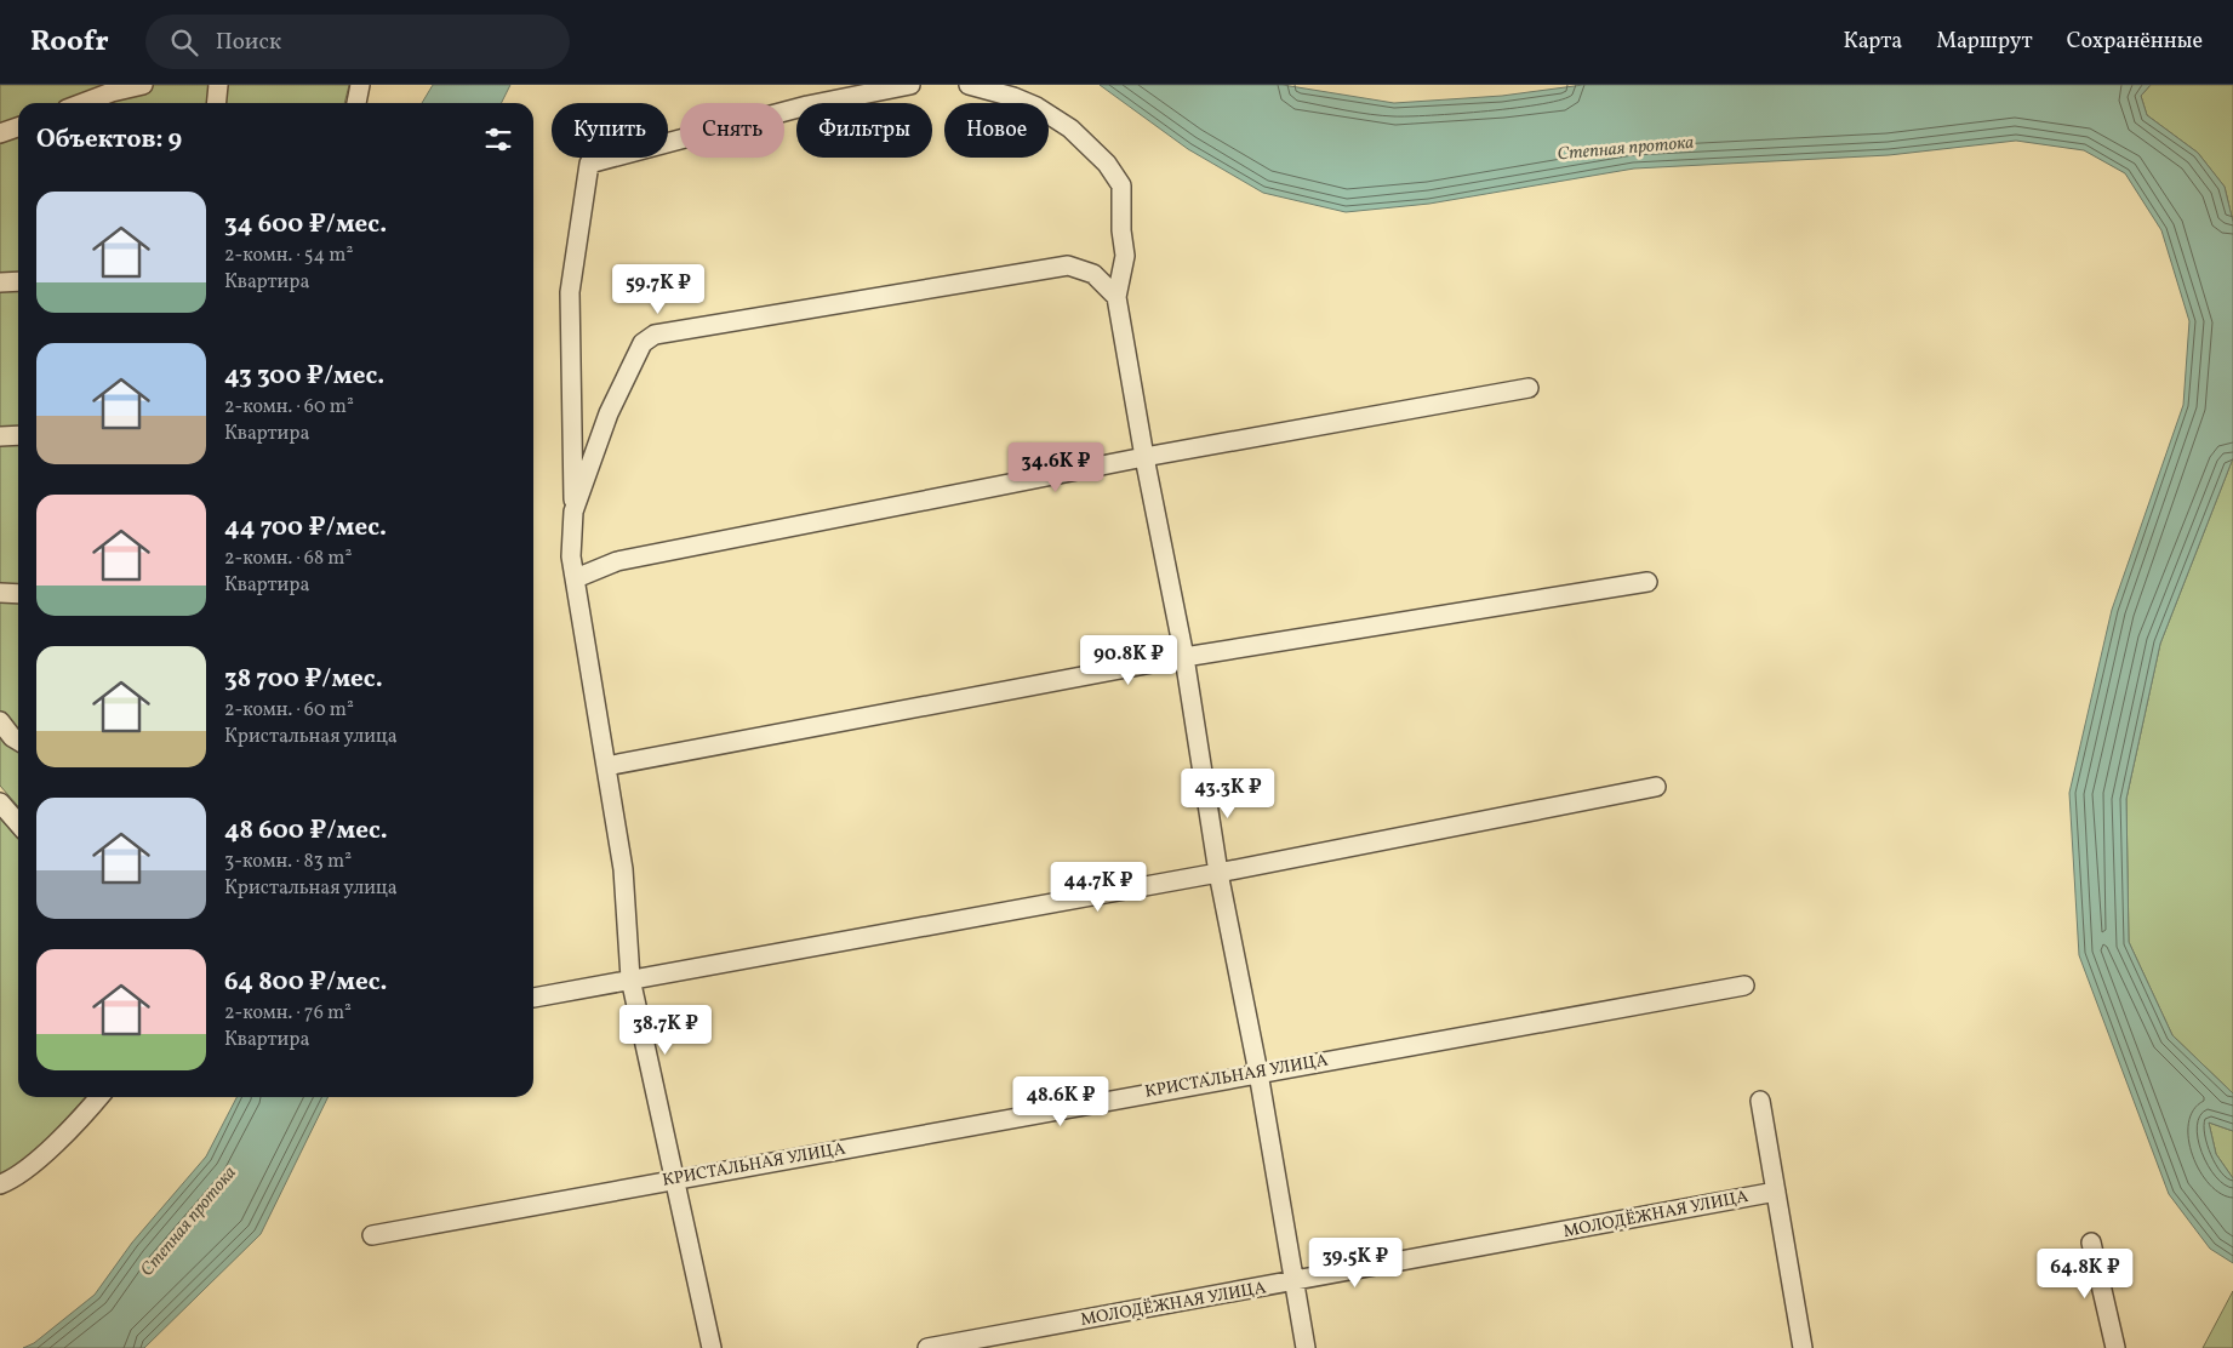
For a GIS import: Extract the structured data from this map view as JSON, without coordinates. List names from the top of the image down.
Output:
{
  "streets": {
    "street": ["КРИСТАЛЬНАЯ УЛИЦА", "МОЛОДЁЖНАЯ УЛИЦА"]
  },
  "water": ["Степная протока"],
  "page": {
    "header": "Roofr",
    "search": "Поиск",
    "nav": ["Карта", "Маршрут", "Сохранённые"],
    "chip": [
      "Купить",
      "Снять",
      "Фильтры",
      "Новое"
    ],
    "heading": "Объектов: 9",
    "list": [
      {
        "name": "34 600 ₽/мес.",
        "note": "2-комн. · 54 m² · Квартира"
      },
      {
        "name": "43 300 ₽/мес.",
        "note": "2-комн. · 60 m² · Квартира"
      },
      {
        "name": "44 700 ₽/мес.",
        "note": "2-комн. · 68 m² · Квартира"
      },
      {
        "name": "38 700 ₽/мес.",
        "note": "2-комн. · 60 m² · Кристальная улица"
      },
      {
        "name": "48 600 ₽/мес.",
        "note": "3-комн. · 83 m² · Кристальная улица"
      },
      {
        "name": "64 800 ₽/мес.",
        "note": "2-комн. · 76 m² · Квартира"
      }
    ],
    "price": [
      "59.7K ₽",
      "34.6K ₽",
      "90.8K ₽",
      "43.3K ₽",
      "44.7K ₽",
      "38.7K ₽",
      "48.6K ₽",
      "39.5K ₽",
      "64.8K ₽"
    ]
  }
}
